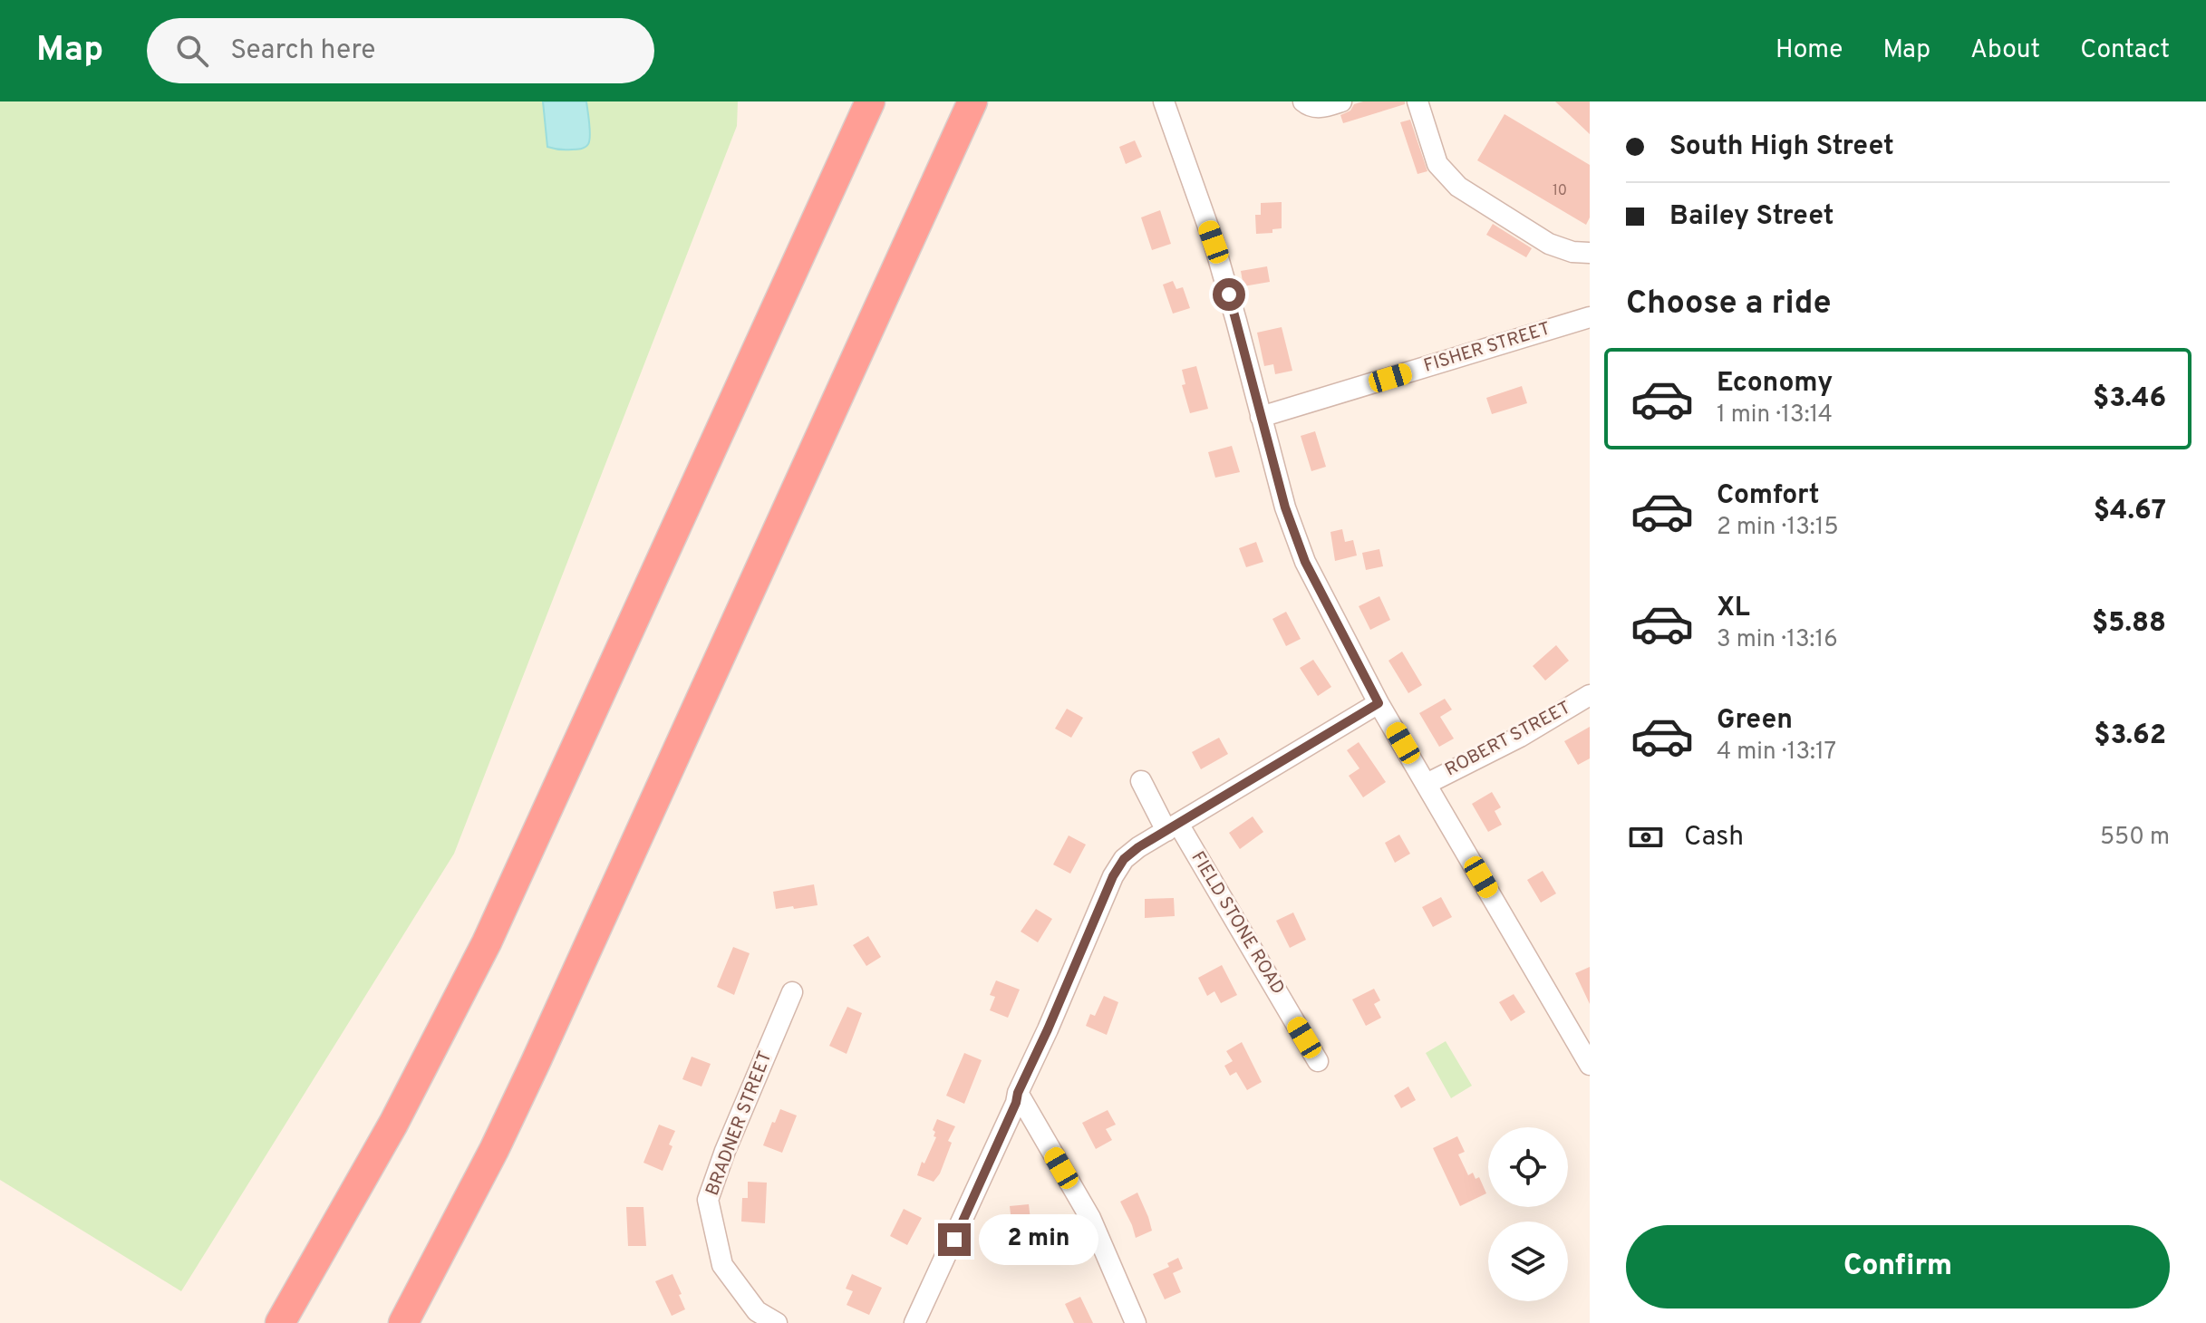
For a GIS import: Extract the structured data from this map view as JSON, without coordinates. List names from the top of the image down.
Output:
{
  "streets": {
    "street": [
      "FISHER STREET",
      "ROBERT STREET",
      "FIELD STONE ROAD",
      "BRADNER STREET"
    ]
  },
  "house_numbers": ["10"],
  "page": {
    "header": "Map",
    "search": "Search here",
    "nav": [
      "Home",
      "Map",
      "About",
      "Contact"
    ],
    "banner": ["South High Street", "Bailey Street"],
    "heading": "Choose a ride",
    "list": [
      {
        "name": "Economy",
        "note": "1 min · 13:14",
        "value": "$3.46"
      },
      {
        "name": "Comfort",
        "note": "2 min · 13:15",
        "value": "$4.67"
      },
      {
        "name": "XL",
        "note": "3 min · 13:16",
        "value": "$5.88"
      },
      {
        "name": "Green",
        "note": "4 min · 13:17",
        "value": "$3.62"
      }
    ],
    "pay": ["Cash", "550 m"],
    "buttons": "Confirm",
    "bubble": "2 min"
  }
}
